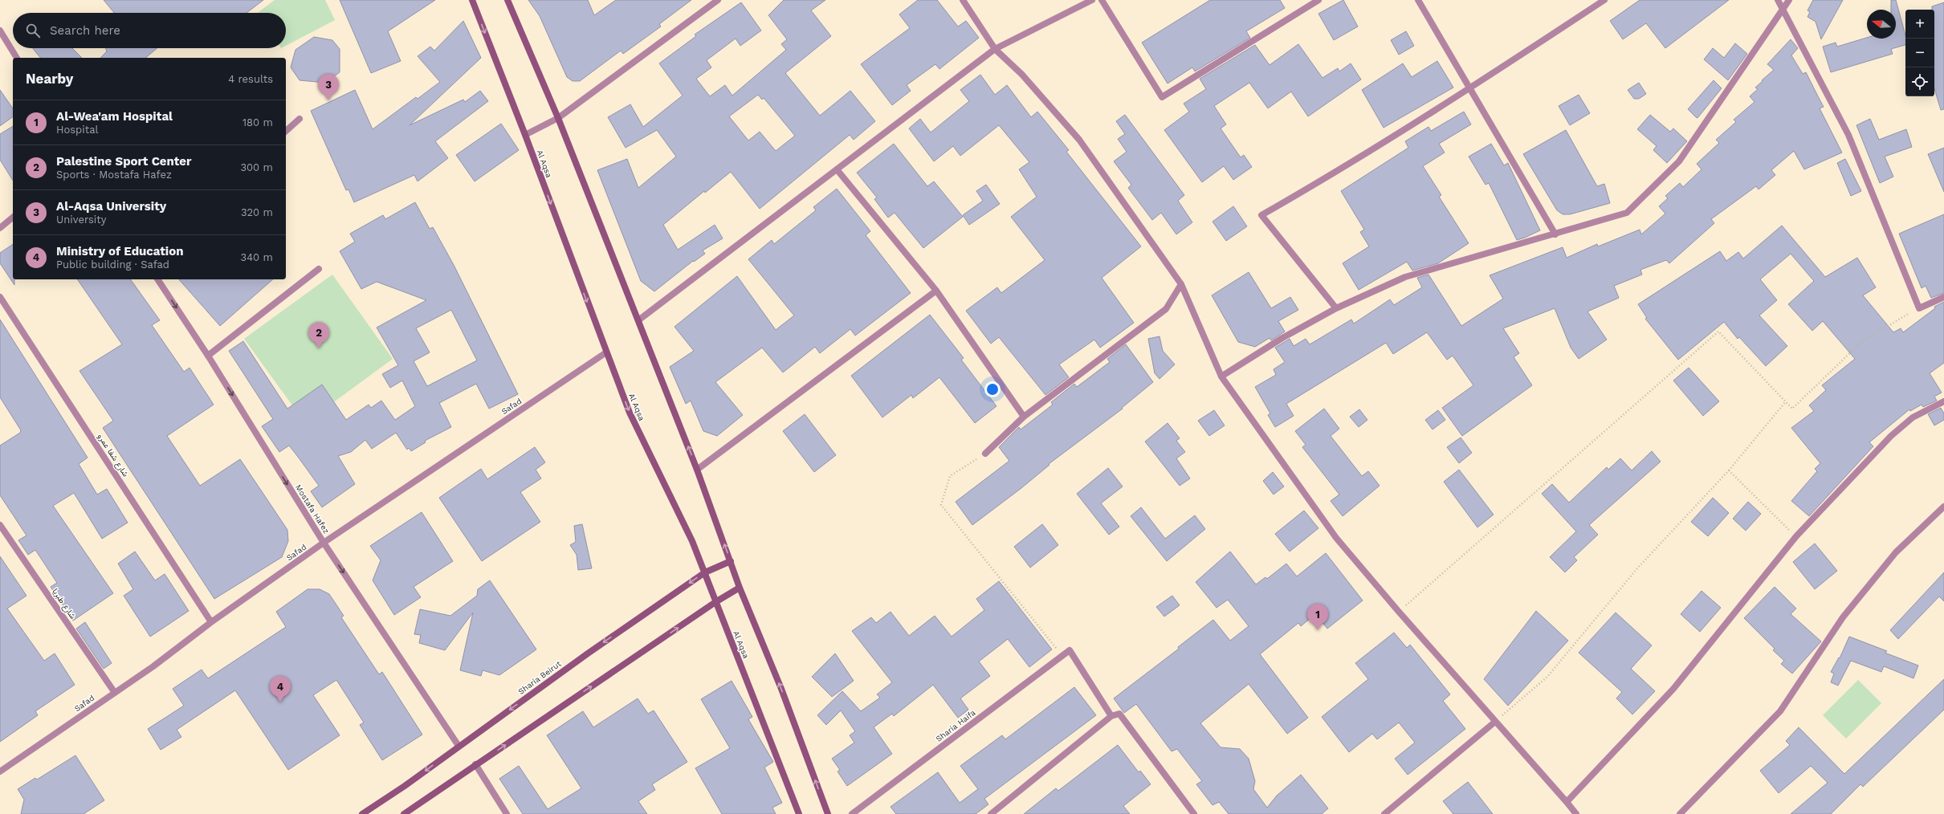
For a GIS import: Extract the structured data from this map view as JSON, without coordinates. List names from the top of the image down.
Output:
{
  "streets": {
    "main road": ["Al Aqsa", "Sharia Beirut"],
    "street": [
      "Safad",
      "شارع شفا عمرو",
      "Mostafa Hafez",
      "شارع طبريا",
      "Sharia Haifa"
    ]
  },
  "crossings": [
    ["Al Aqsa", "Safad"],
    ["Al Aqsa", "Sharia Beirut"],
    ["Safad", "شارع شفا عمرو"],
    ["Safad", "Mostafa Hafez"],
    ["Safad", "شارع طبريا"],
    ["Mostafa Hafez", "Sharia Beirut"]
  ],
  "one_way": ["Mostafa Hafez"],
  "north": "left",
  "page": {
    "map_buttons": ["+", "−"],
    "search": "Search here",
    "heading": ["Nearby", "4 results"],
    "pins": [
      "3",
      "2",
      "1",
      "4"
    ],
    "list": [
      {
        "mark": "1",
        "name": "Al-Wea'am Hospital",
        "note": "Hospital",
        "value": "180 m"
      },
      {
        "mark": "2",
        "name": "Palestine Sport Center",
        "note": "Sports · Mostafa Hafez",
        "value": "300 m"
      },
      {
        "mark": "3",
        "name": "Al-Aqsa University",
        "note": "University",
        "value": "320 m"
      },
      {
        "mark": "4",
        "name": "Ministry of Education",
        "note": "Public building · Safad",
        "value": "340 m"
      }
    ]
  }
}
